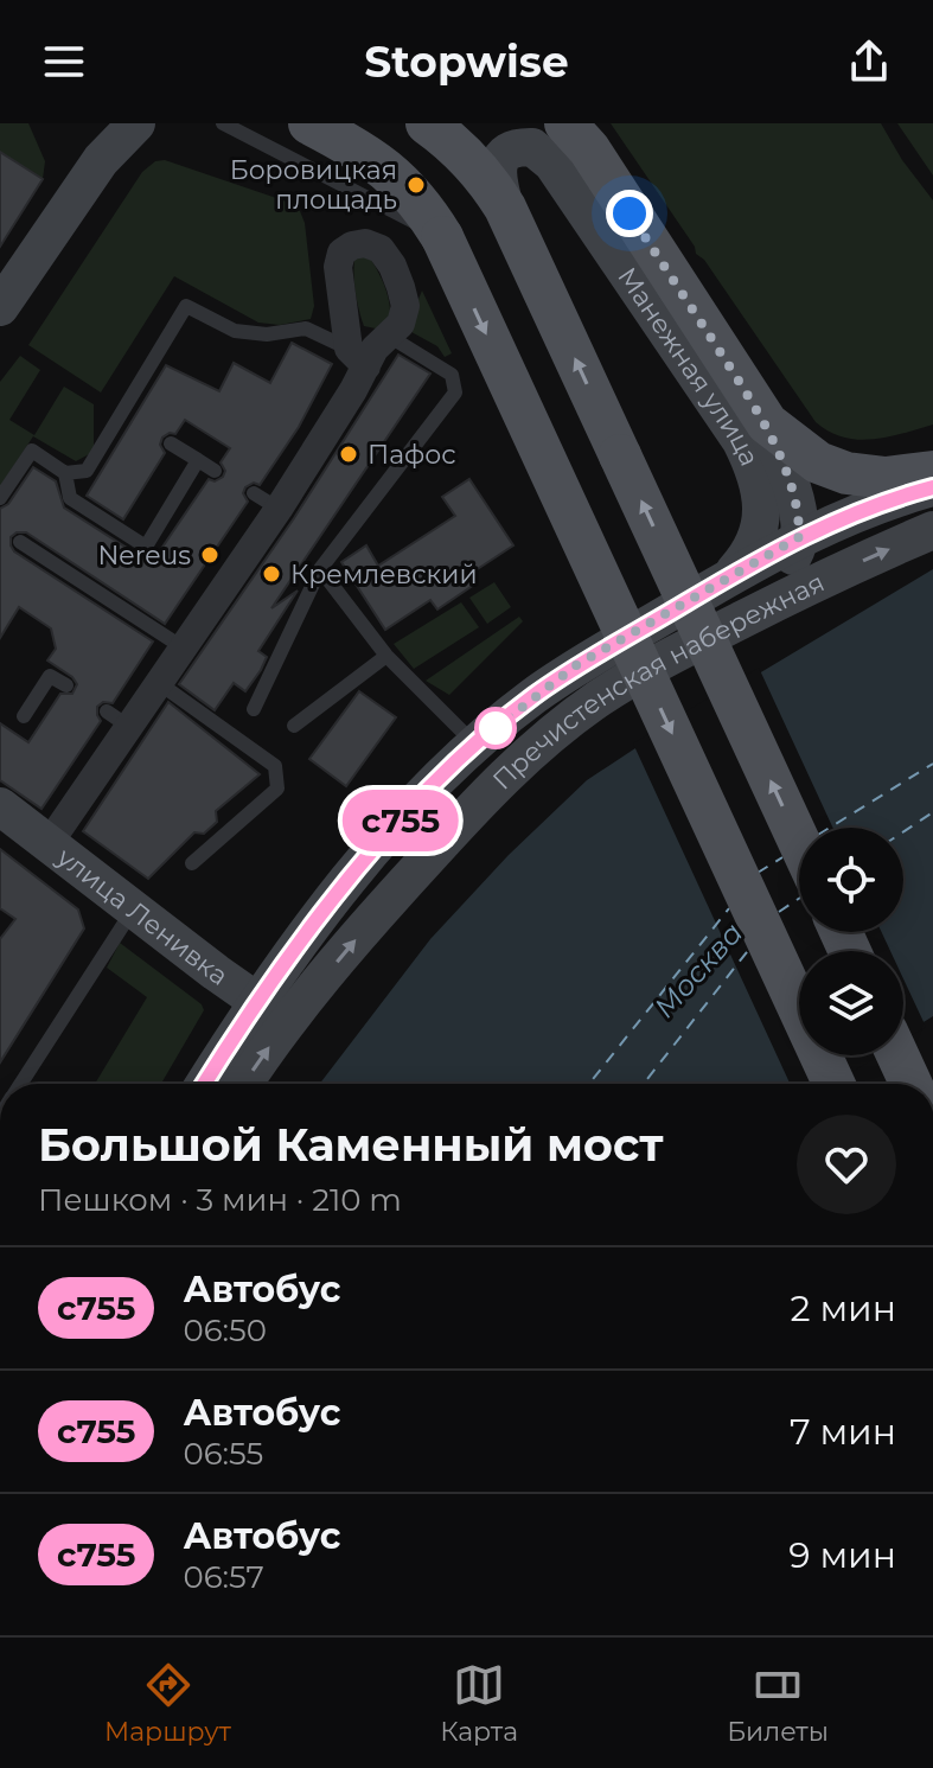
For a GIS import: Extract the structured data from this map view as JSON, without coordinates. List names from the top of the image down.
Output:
{
  "streets": {
    "main road": ["Манежная улица", "Пречистенская набережная", "улица Ленивка"]
  },
  "crossings": [
    ["Манежная улица", "Пречистенская набережная"],
    ["Пречистенская набережная", "улица Ленивка"]
  ],
  "water": ["Москва"],
  "places": [
    "Боровицкая площадь",
    "Пафос",
    "Nereus",
    "Кремлевский"
  ],
  "lines": ["bus line с755"],
  "page": {
    "header": "Stopwise",
    "on_map": "с755",
    "heading": ["Большой Каменный мост", "Пешком · 3 мин · 210 m"],
    "list": [
      {
        "mark": "с755",
        "name": "Автобус",
        "note": "06:50",
        "value": "2 мин"
      },
      {
        "mark": "с755",
        "name": "Автобус",
        "note": "06:55",
        "value": "7 мин"
      },
      {
        "mark": "с755",
        "name": "Автобус",
        "note": "06:57",
        "value": "9 мин"
      }
    ],
    "tabs": ["Маршрут", "Карта", "Билеты"]
  }
}
